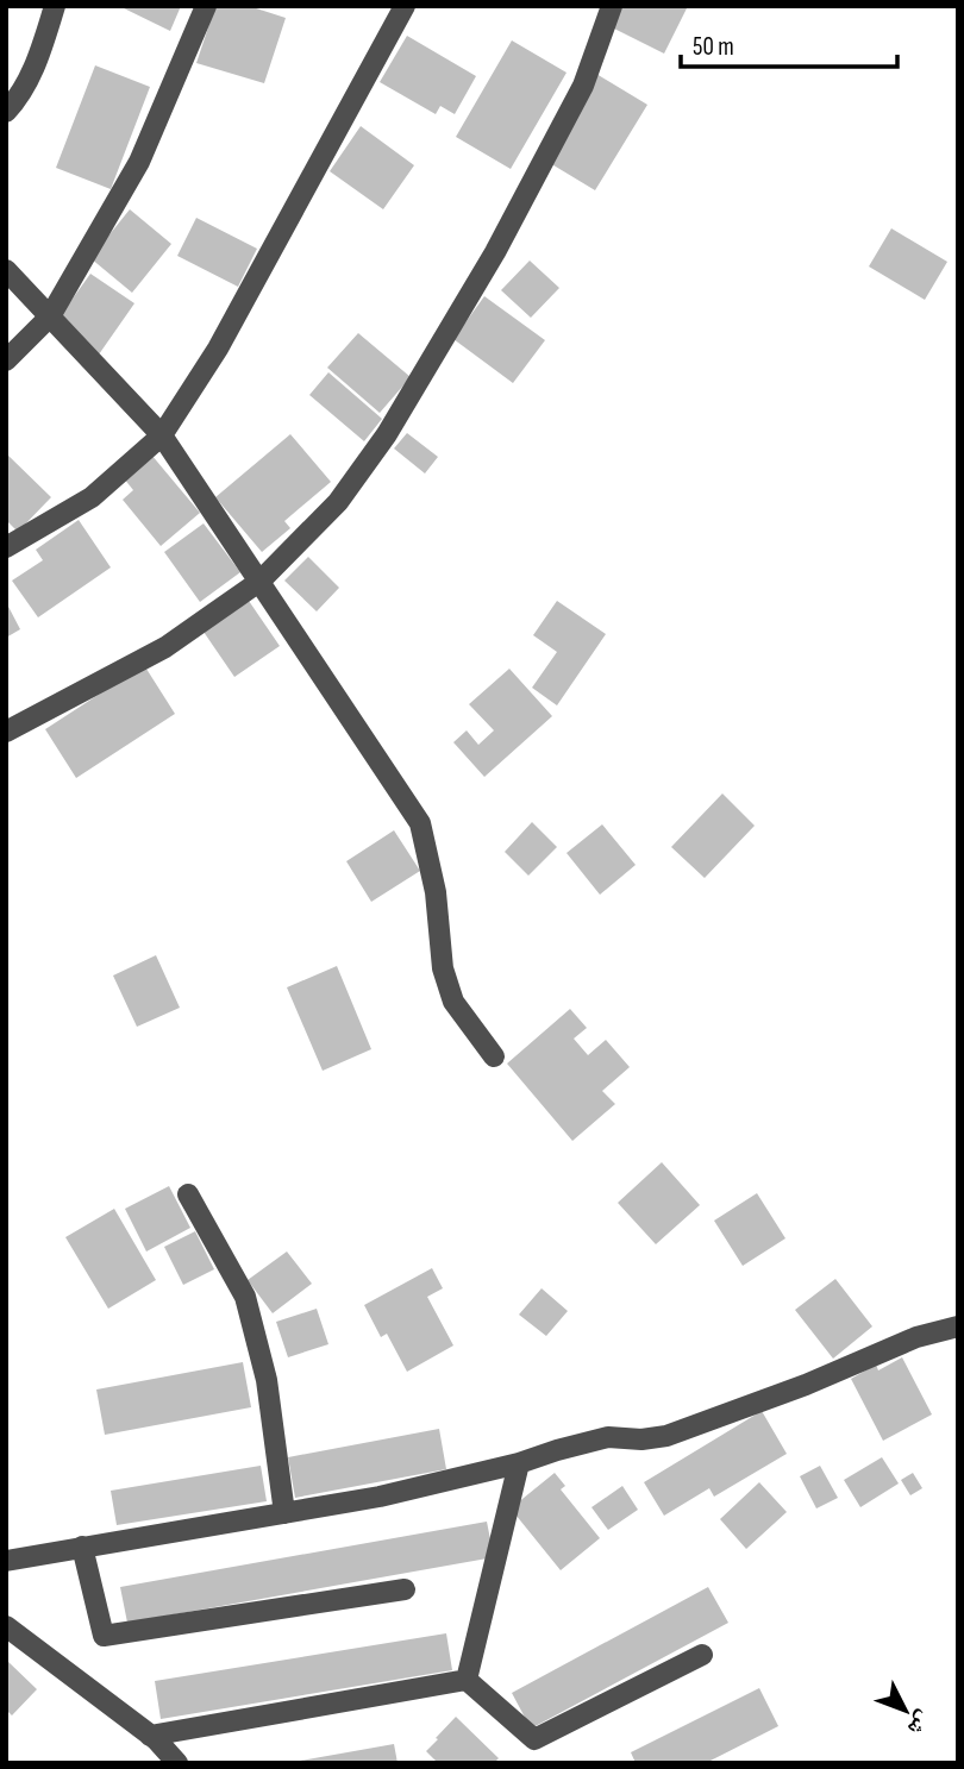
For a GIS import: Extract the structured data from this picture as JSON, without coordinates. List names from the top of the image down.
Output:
{
  "scale_bar": "50 m",
  "north": "bottom right"
}
